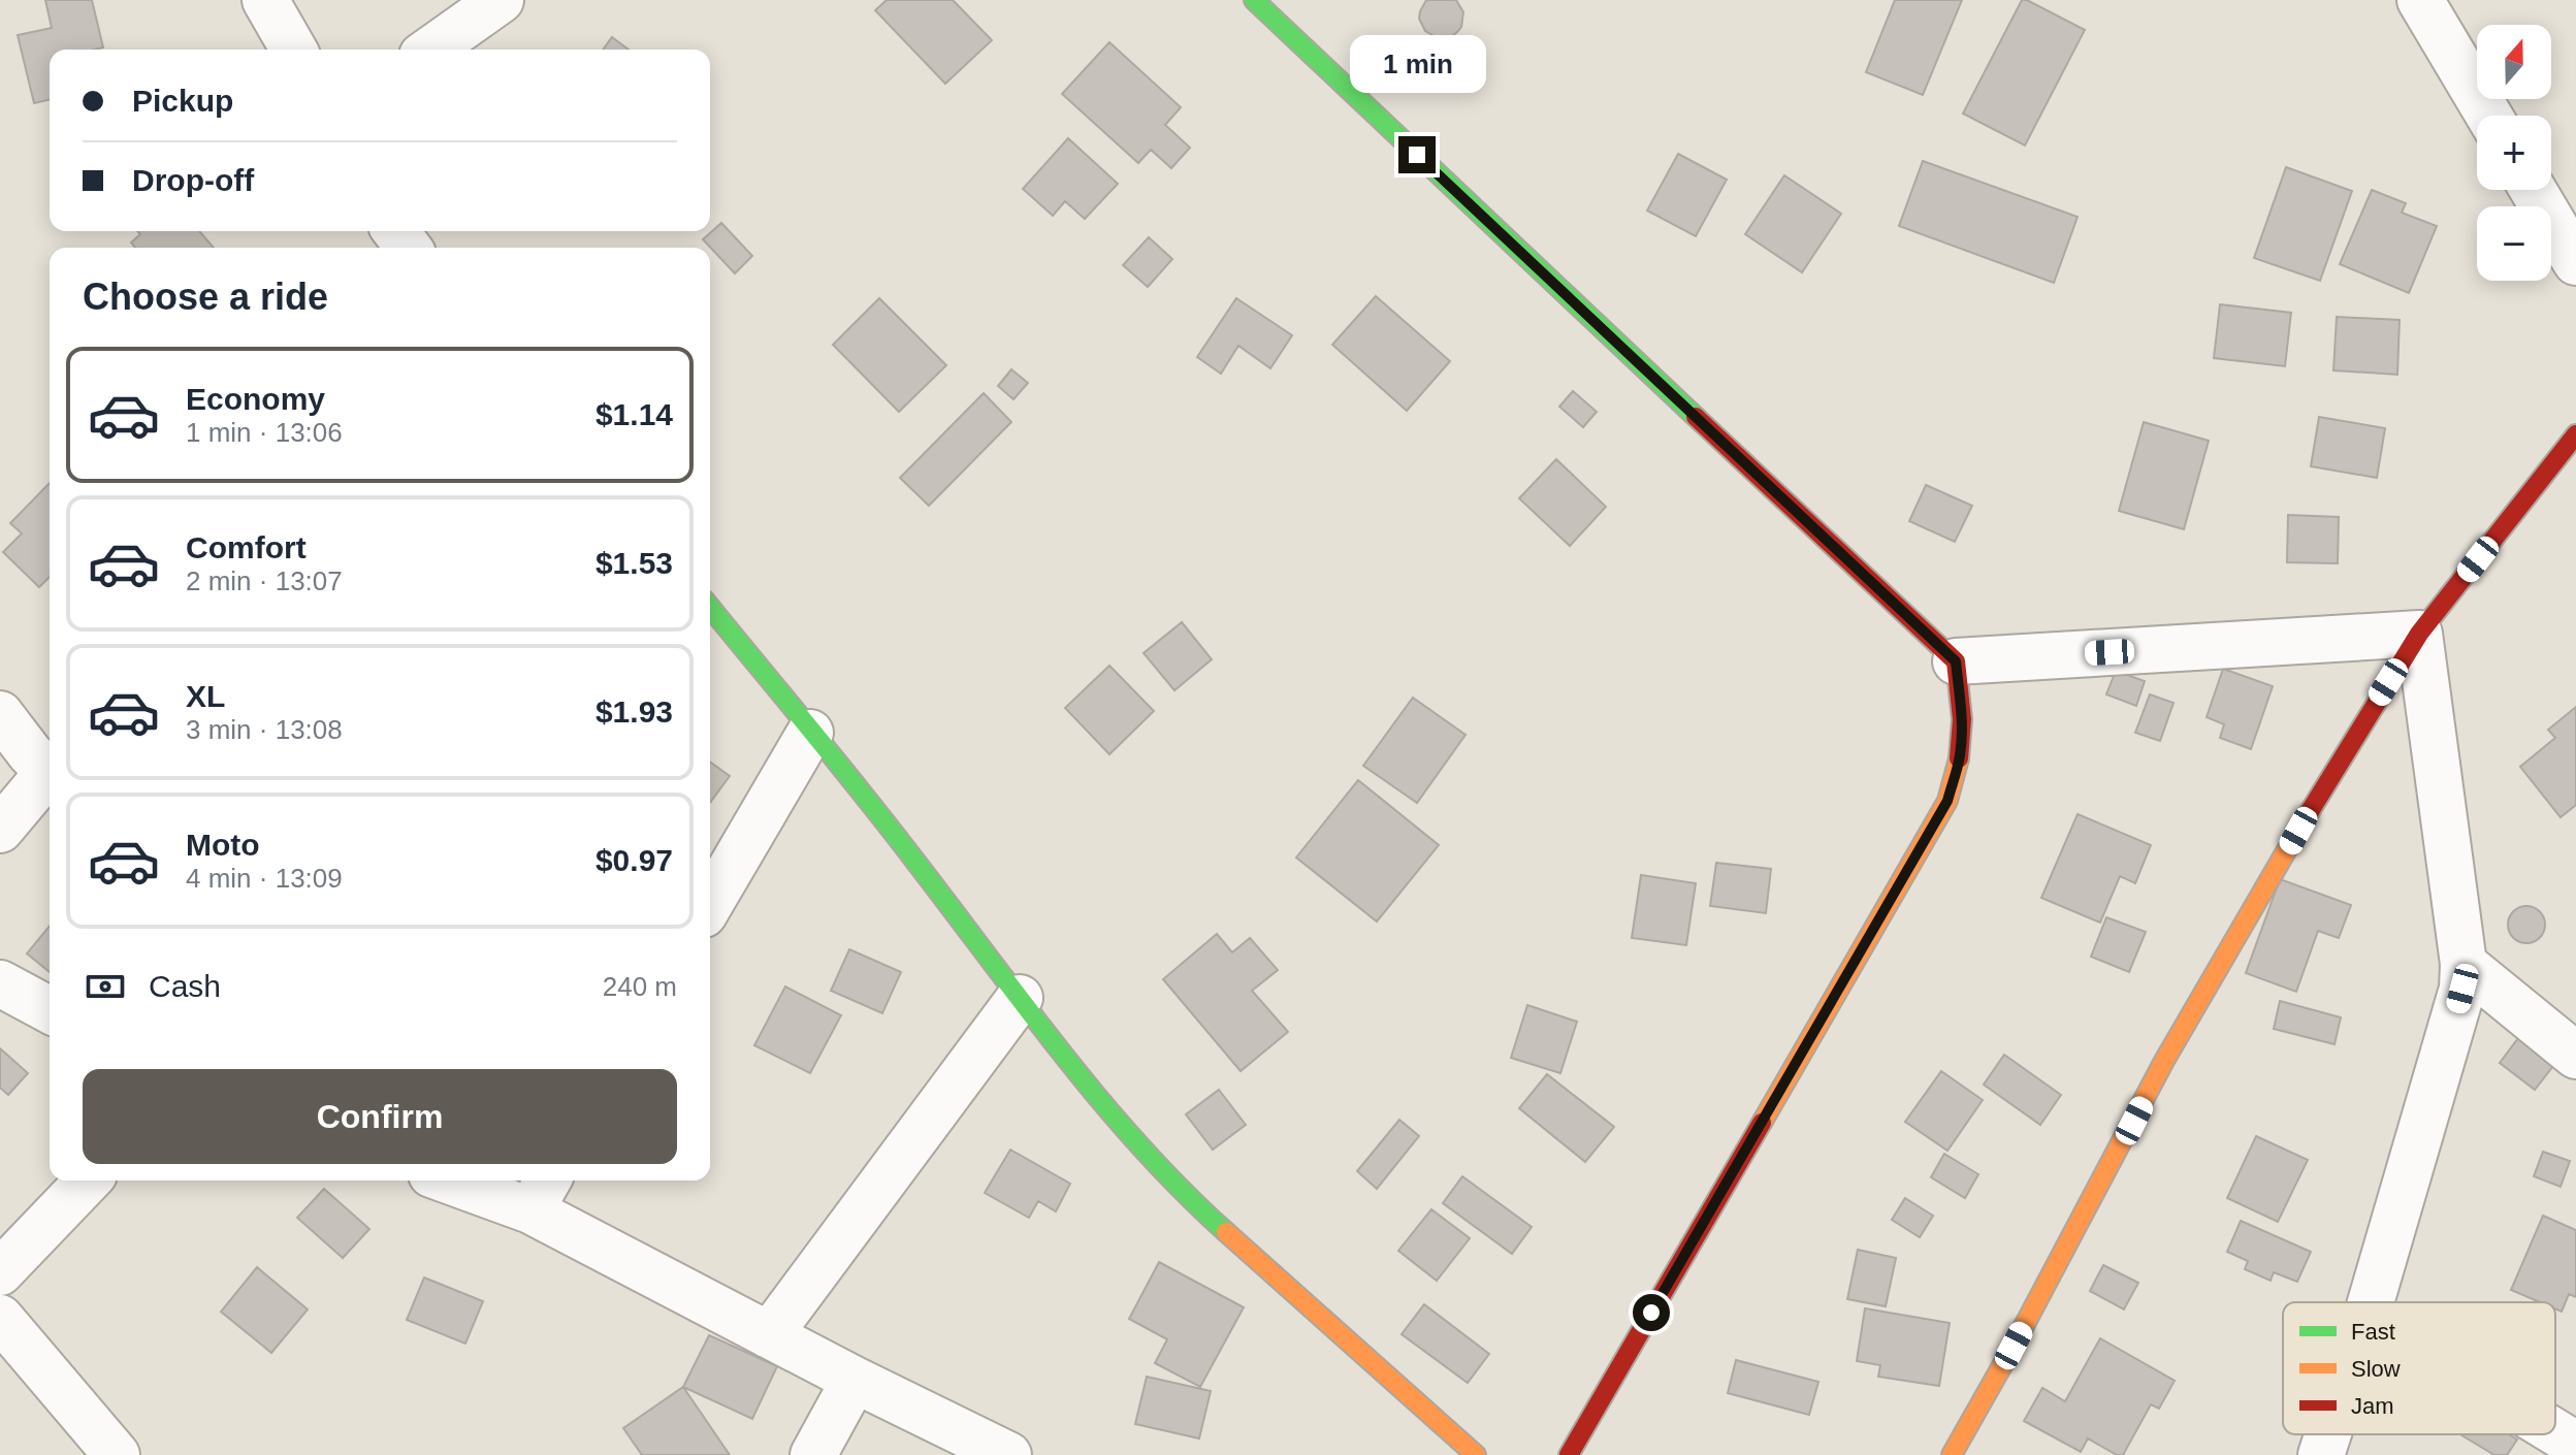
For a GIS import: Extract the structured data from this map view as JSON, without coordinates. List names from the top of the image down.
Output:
{
  "legend": ["Fast", "Slow", "Jam"],
  "north": "top",
  "page": {
    "map_buttons": ["+", "−"],
    "bubble": "1 min",
    "banner": ["Pickup", "Drop-off"],
    "heading": "Choose a ride",
    "list": [
      {
        "name": "Economy",
        "note": "1 min · 13:06",
        "value": "$1.14"
      },
      {
        "name": "Comfort",
        "note": "2 min · 13:07",
        "value": "$1.53"
      },
      {
        "name": "XL",
        "note": "3 min · 13:08",
        "value": "$1.93"
      },
      {
        "name": "Moto",
        "note": "4 min · 13:09",
        "value": "$0.97"
      }
    ],
    "pay": ["Cash", "240 m"],
    "buttons": "Confirm"
  }
}
